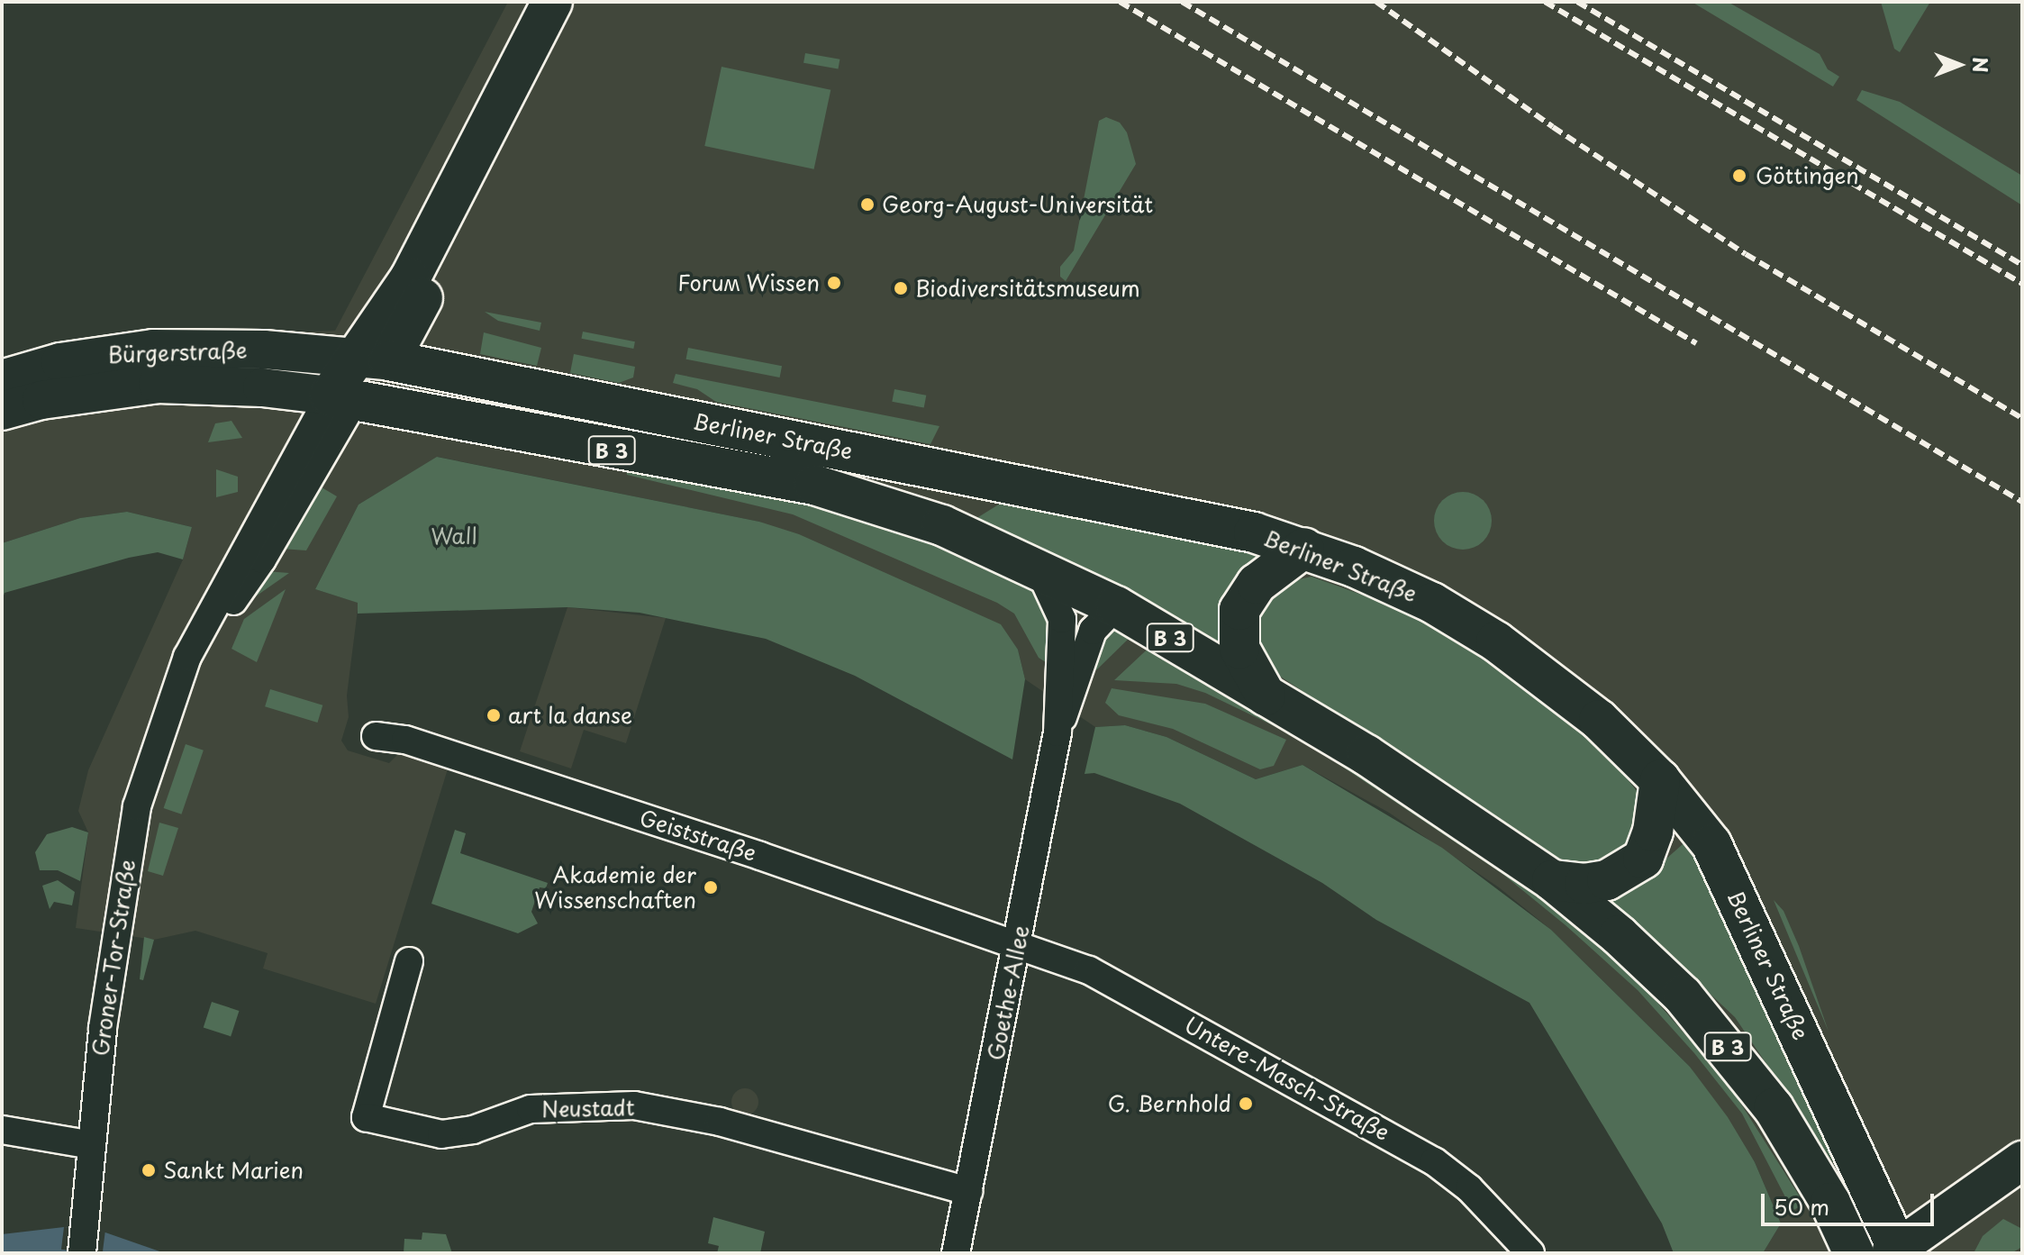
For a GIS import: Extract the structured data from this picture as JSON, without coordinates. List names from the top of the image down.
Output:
{
  "streets": {
    "main road": [
      "Bürgerstraße",
      "Berliner Straße",
      "B 3",
      "Groner-Tor-Straße"
    ],
    "street": [
      "Geiststraße",
      "Goethe-Allee",
      "Untere-Masch-Straße",
      "Neustadt"
    ]
  },
  "crossings": [
    ["Bürgerstraße", "Berliner Straße"],
    ["Bürgerstraße", "Groner-Tor-Straße"],
    ["Berliner Straße", "Groner-Tor-Straße"],
    ["Berliner Straße", "Goethe-Allee"],
    ["Geiststraße", "Goethe-Allee"],
    ["Geiststraße", "Untere-Masch-Straße"],
    ["Goethe-Allee", "Untere-Masch-Straße"],
    ["Goethe-Allee", "Neustadt"]
  ],
  "parks": ["Wall"],
  "places": [
    "Göttingen",
    "Georg-August-Universität",
    "Foruʍ Wissen",
    "Biodiversitätsmuseum",
    "art la danse",
    "Akademie der Wissenschaften",
    "G. Bernhold",
    "Sankt Marien"
  ],
  "scale_bar": "50 m",
  "north": "right"
}
